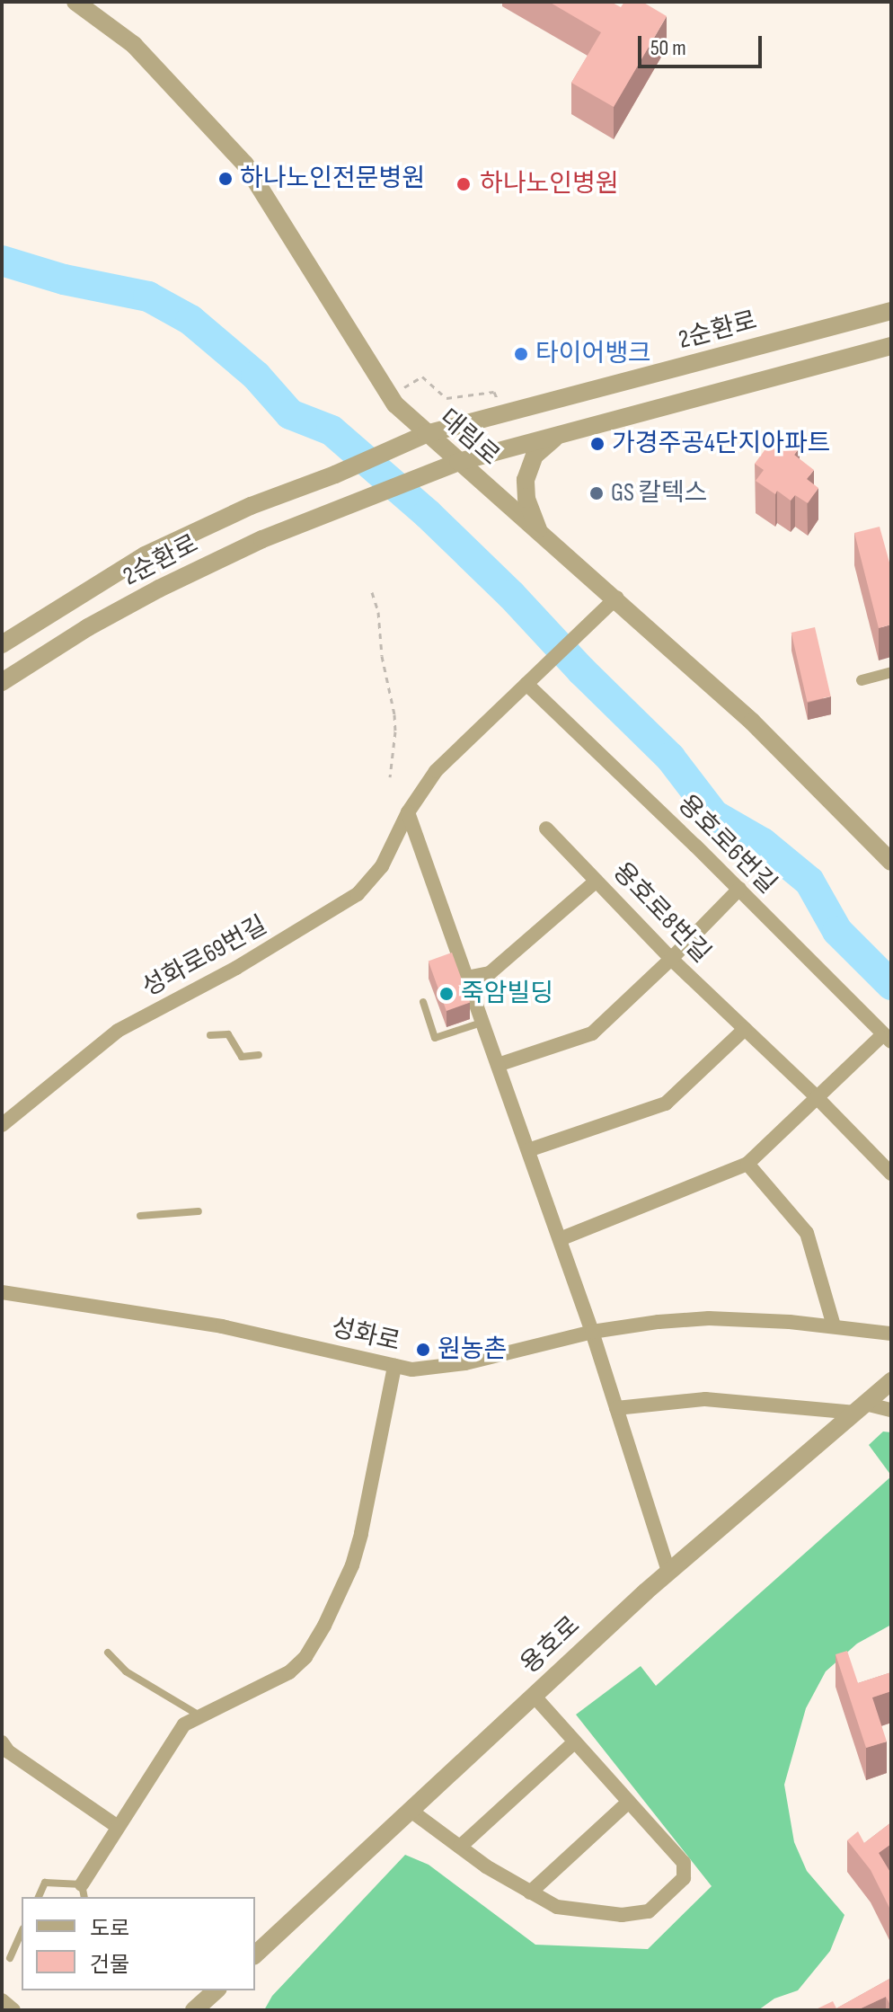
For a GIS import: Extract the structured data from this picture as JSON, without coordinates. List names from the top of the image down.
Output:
{
  "streets": {
    "street": [
      "2순환로",
      "대림로",
      "용호로6번길",
      "용호로8번길",
      "성화로69번길",
      "성화로",
      "용호로"
    ]
  },
  "crossings": [
    ["2순환로", "대림로"],
    ["대림로", "성화로69번길"],
    ["용호로6번길", "성화로69번길"]
  ],
  "places": [
    "하나노인전문병원",
    "하나노인병원",
    "타이어뱅크",
    "가경주공4단지아파트",
    "GS 칼텍스",
    "죽암빌딩",
    "원농촌"
  ],
  "legend": ["도로", "건물"],
  "scale_bar": "50 m"
}
